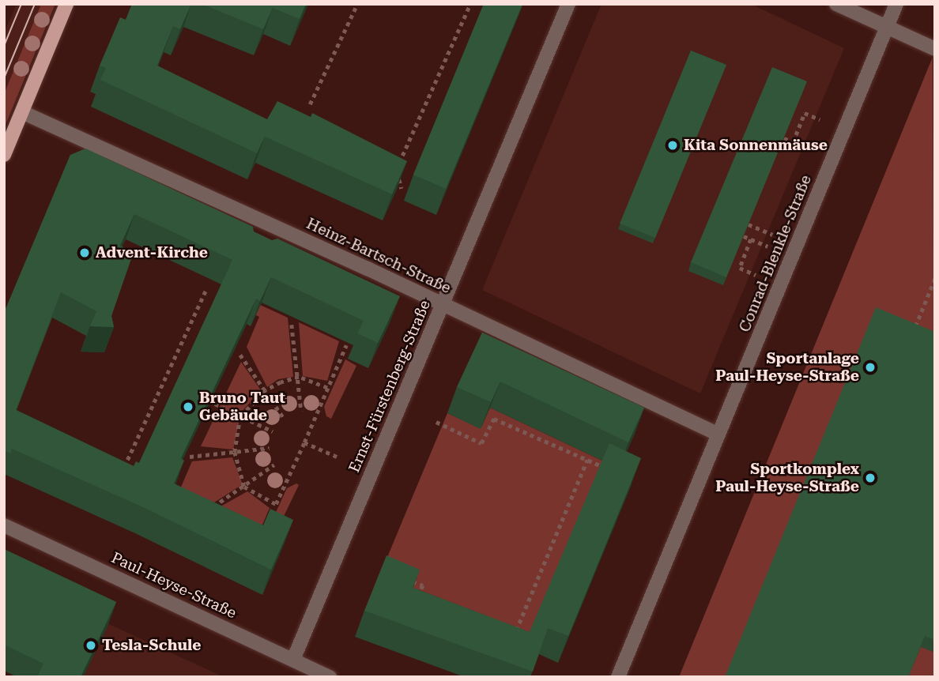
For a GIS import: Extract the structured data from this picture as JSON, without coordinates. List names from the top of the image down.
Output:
{
  "streets": {
    "street": [
      "Conrad-Blenkle-Straße",
      "Heinz-Bartsch-Straße",
      "Ernst-Fürstenberg-Straße",
      "Paul-Heyse-Straße"
    ]
  },
  "crossings": [
    ["Conrad-Blenkle-Straße", "Heinz-Bartsch-Straße"],
    ["Heinz-Bartsch-Straße", "Ernst-Fürstenberg-Straße"],
    ["Ernst-Fürstenberg-Straße", "Paul-Heyse-Straße"]
  ],
  "places": [
    "Kita Sonnenmäuse",
    "Advent-Kirche",
    "Sportanlage Paul-Heyse-Straße",
    "Bruno Taut Gebäude",
    "Sportkomplex Paul-Heyse-Straße",
    "Tesla-Schule"
  ]
}
